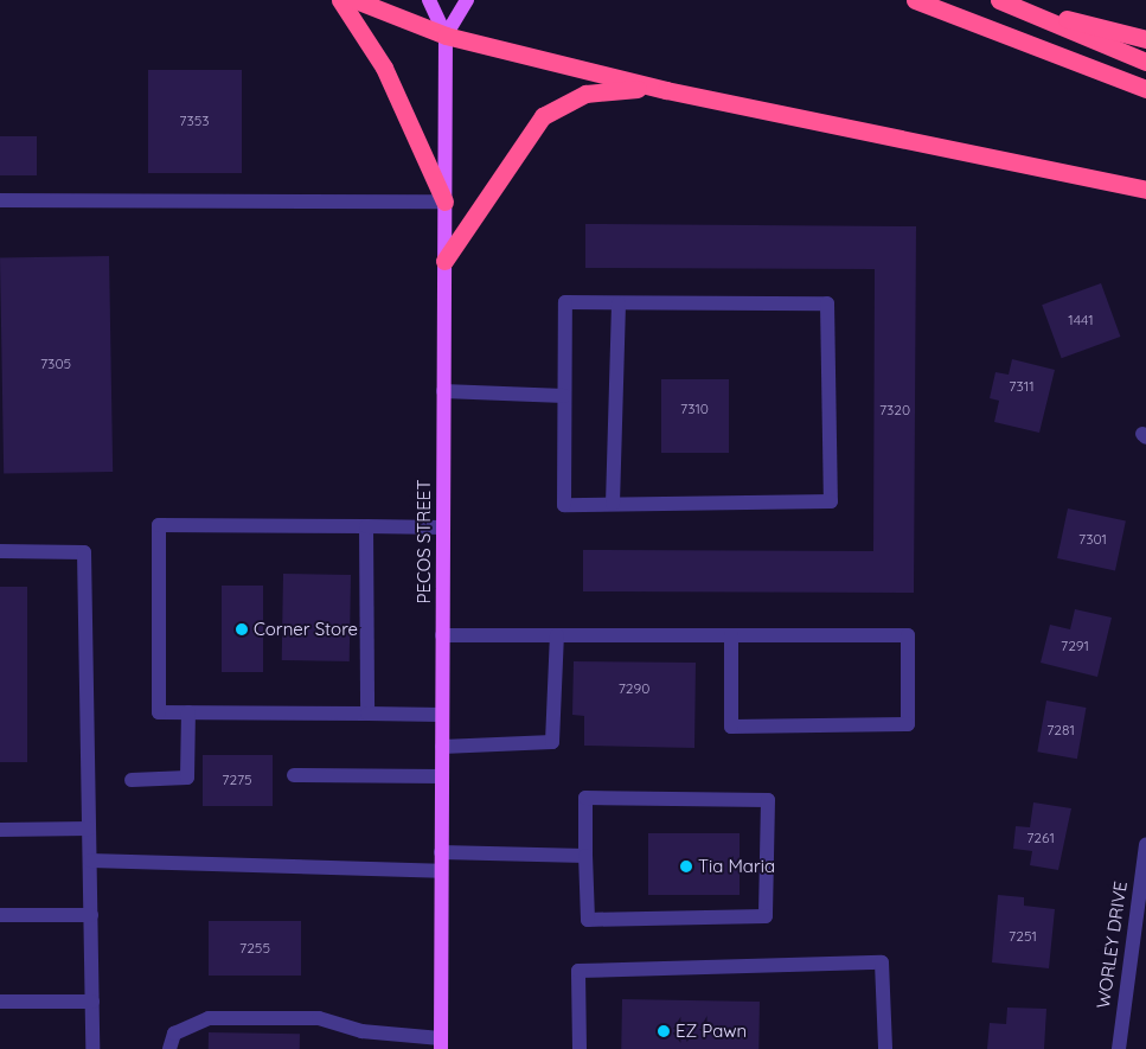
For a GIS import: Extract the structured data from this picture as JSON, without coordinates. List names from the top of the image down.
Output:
{
  "streets": {
    "main road": ["PECOS STREET"],
    "street": ["WORLEY DRIVE"]
  },
  "places": ["Corner Store", "Tia Maria", "EZ Pawn"],
  "house_numbers": [
    "7353",
    "1441",
    "7305",
    "7311",
    "7310",
    "7320",
    "7301",
    "7291",
    "7290",
    "7281",
    "7275",
    "7261",
    "7251",
    "7255"
  ]
}
